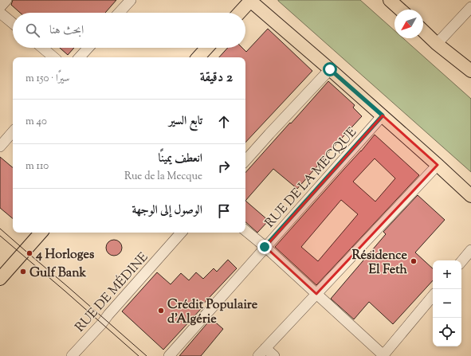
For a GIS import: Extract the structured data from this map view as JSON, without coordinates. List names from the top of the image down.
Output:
{
  "streets": {
    "street": ["RUE DE LA MECQUE", "RUE DE MÉDINE"]
  },
  "places": [
    "4 Horloges",
    "Résidence El Feth",
    "Gulf Bank",
    "Crédit Populaire d'Algérie"
  ],
  "north": "bottom left",
  "page": {
    "search": "ابحث هنا",
    "heading": ["2 دقيقة", "سيرًا · 150 m"],
    "list": [
      ["تابع السير", "40 m"],
      ["انعطف يمينًا", "Rue de la Mecque", "110 m"],
      "الوصول إلى الوجهة"
    ],
    "map_buttons": ["+", "−"]
  }
}
